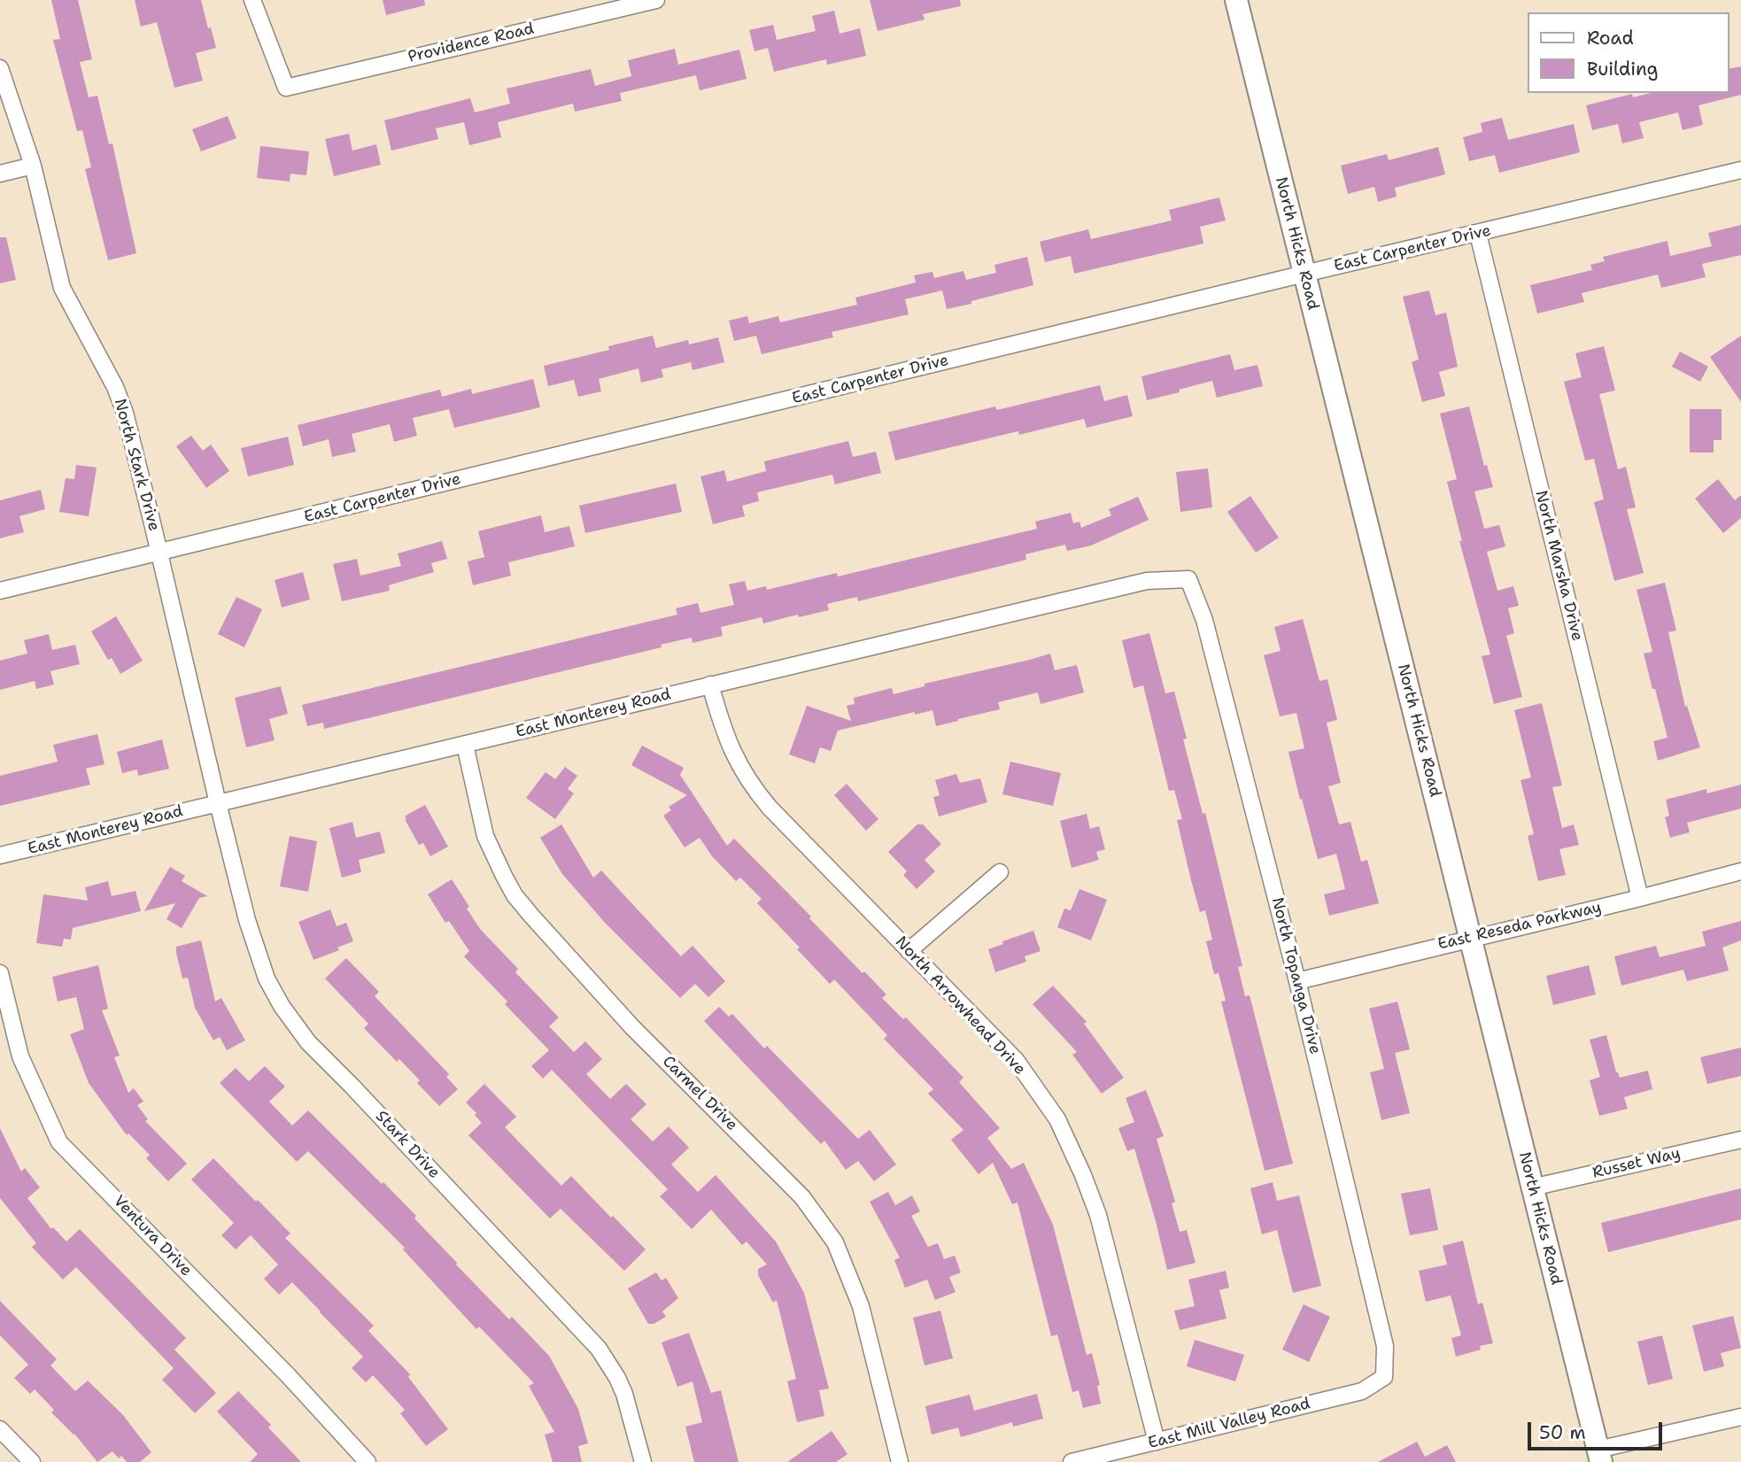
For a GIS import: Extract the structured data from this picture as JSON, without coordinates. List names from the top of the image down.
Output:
{
  "streets": {
    "main road": ["North Hicks Road"],
    "street": [
      "Providence Road",
      "East Carpenter Drive",
      "North Stark Drive",
      "North Marsha Drive",
      "East Monterey Road",
      "East Reseda Parkway",
      "North Topanga Drive",
      "North Arrowhead Drive",
      "Carmel Drive",
      "Stark Drive",
      "Russet Way",
      "Ventura Drive",
      "East Mill Valley Road"
    ]
  },
  "crossings": [
    ["North Hicks Road", "East Carpenter Drive"],
    ["North Hicks Road", "East Reseda Parkway"],
    ["North Hicks Road", "Russet Way"],
    ["East Carpenter Drive", "North Stark Drive"],
    ["East Carpenter Drive", "North Marsha Drive"],
    ["North Stark Drive", "East Monterey Road"],
    ["North Stark Drive", "Stark Drive"],
    ["North Marsha Drive", "East Reseda Parkway"],
    ["East Monterey Road", "North Topanga Drive"],
    ["East Monterey Road", "North Arrowhead Drive"],
    ["East Monterey Road", "Carmel Drive"],
    ["East Monterey Road", "Stark Drive"],
    ["East Reseda Parkway", "North Topanga Drive"],
    ["North Topanga Drive", "East Mill Valley Road"],
    ["North Arrowhead Drive", "East Mill Valley Road"]
  ],
  "legend": ["Road", "Building"],
  "scale_bar": "50 m"
}
